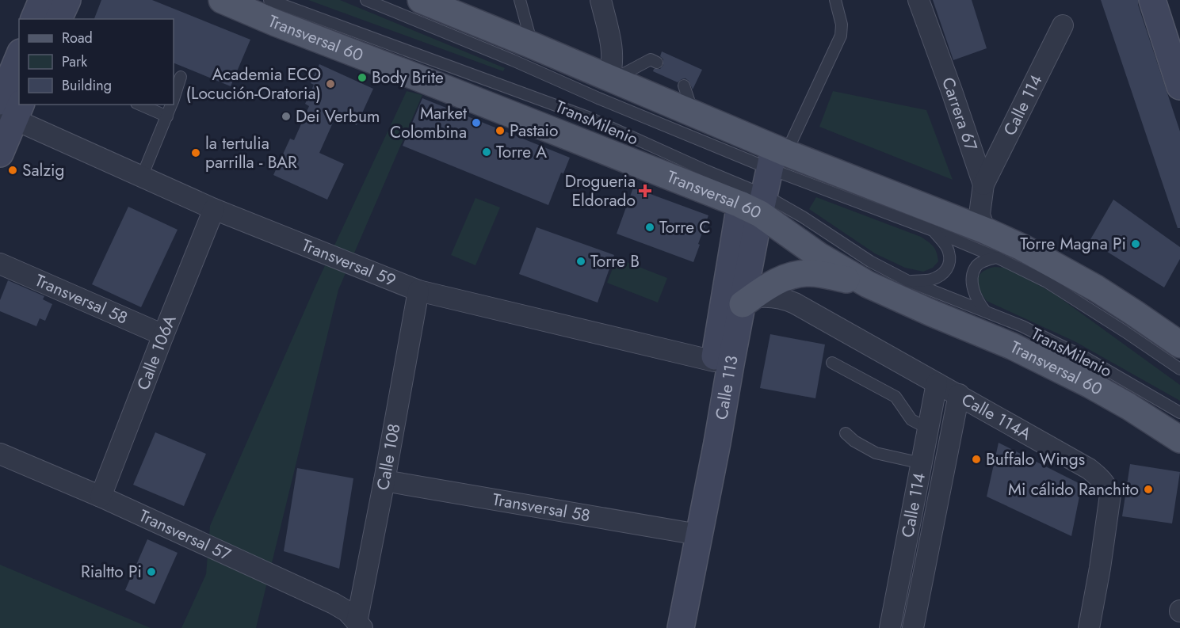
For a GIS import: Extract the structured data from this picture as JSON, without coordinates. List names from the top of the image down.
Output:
{
  "streets": {
    "main road": ["Transversal 60"],
    "street": [
      "Calle 114",
      "Carrera 67",
      "Transversal 59",
      "Transversal 58",
      "Calle 106A",
      "Calle 113",
      "Calle 114A",
      "Calle 108",
      "Transversal 57"
    ],
    "lane": ["TransMilenio"]
  },
  "crossings": [
    ["Transversal 60", "TransMilenio"],
    ["Transversal 60", "Calle 113"],
    ["Calle 114", "Carrera 67"],
    ["Calle 114", "Calle 114A"],
    ["TransMilenio", "Calle 113"],
    ["Transversal 59", "Calle 106A"],
    ["Transversal 59", "Calle 113"],
    ["Transversal 59", "Calle 108"],
    ["Transversal 58", "Calle 106A"],
    ["Transversal 58", "Calle 113"],
    ["Transversal 58", "Calle 108"],
    ["Calle 106A", "Transversal 57"],
    ["Calle 113", "Calle 114A"],
    ["Calle 108", "Transversal 57"]
  ],
  "places": {
    "other": [
      "Body Brite",
      "Academia ECO (Locución-Oratoria)",
      "Dei Verbum",
      "Market Colombina",
      "Pastaio",
      "Torre A",
      "la tertulia parrilla - BAR",
      "Salzig",
      "Torre C",
      "Torre Magna Pi",
      "Torre B",
      "Buffalo Wings",
      "Mi cálido Ranchito",
      "Rialtto Pi"
    ],
    "health": ["Drogueria Eldorado"]
  },
  "legend": ["Road", "Park", "Building"]
}
